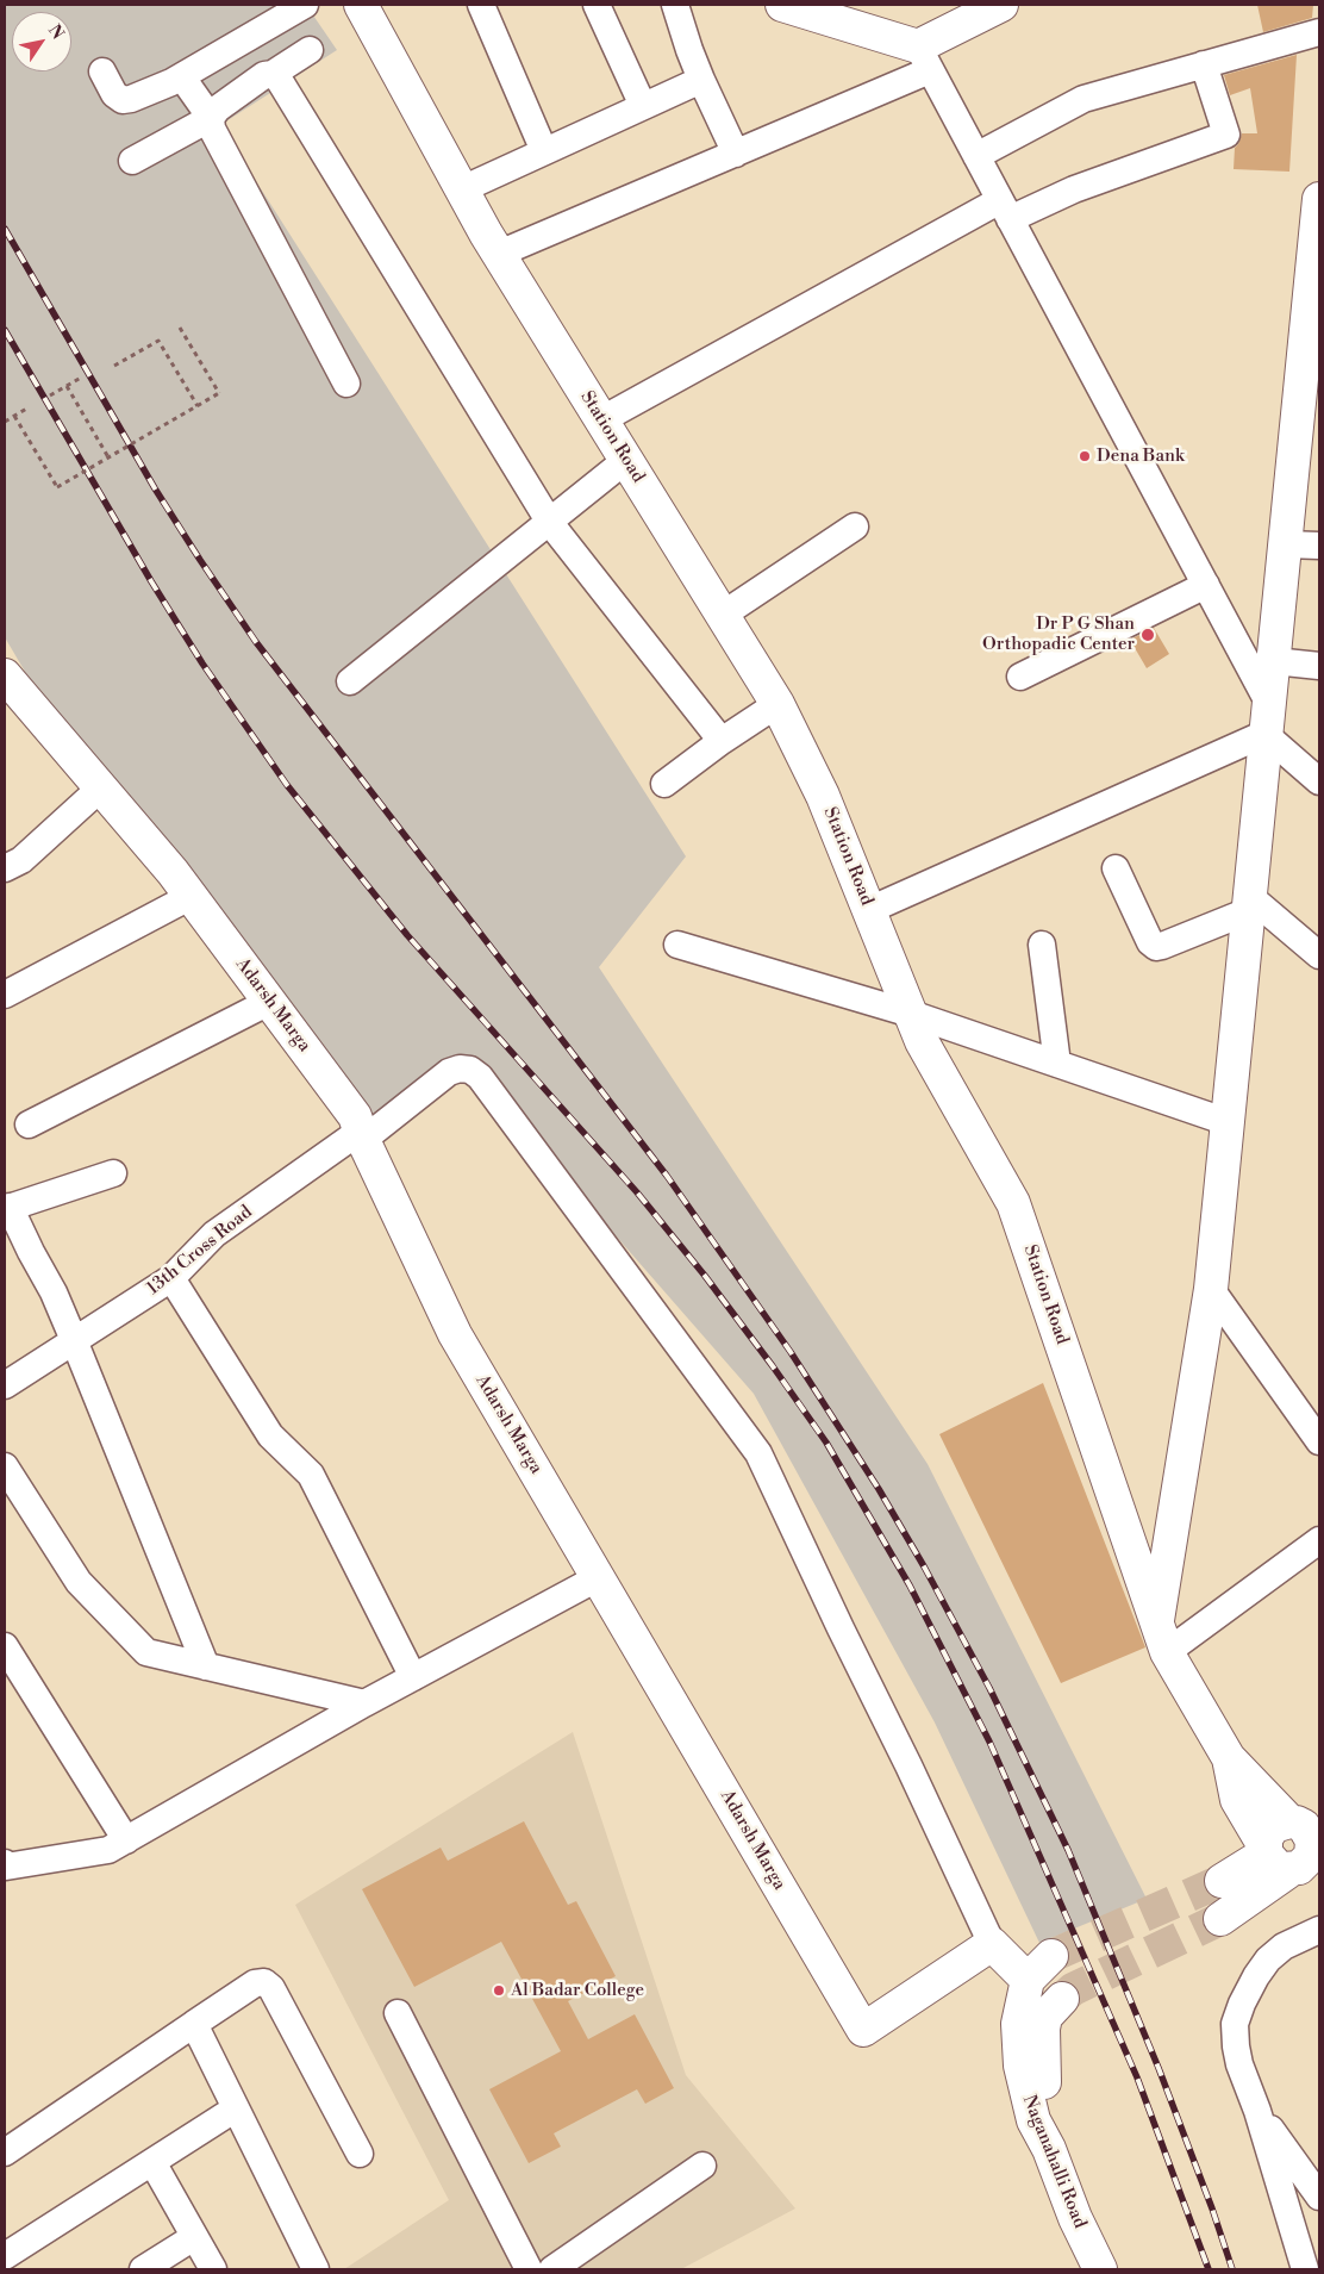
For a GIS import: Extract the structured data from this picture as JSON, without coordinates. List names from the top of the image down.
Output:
{
  "streets": {
    "main road": ["Station Road", "Adarsh Marga", "Naganahalli Road"],
    "street": ["13th Cross Road"]
  },
  "crossings": [
    ["Adarsh Marga", "13th Cross Road"]
  ],
  "places": ["Dena Bank", "Dr P G Shan Orthopadic Center", "Al Badar College"],
  "north": "top right"
}
